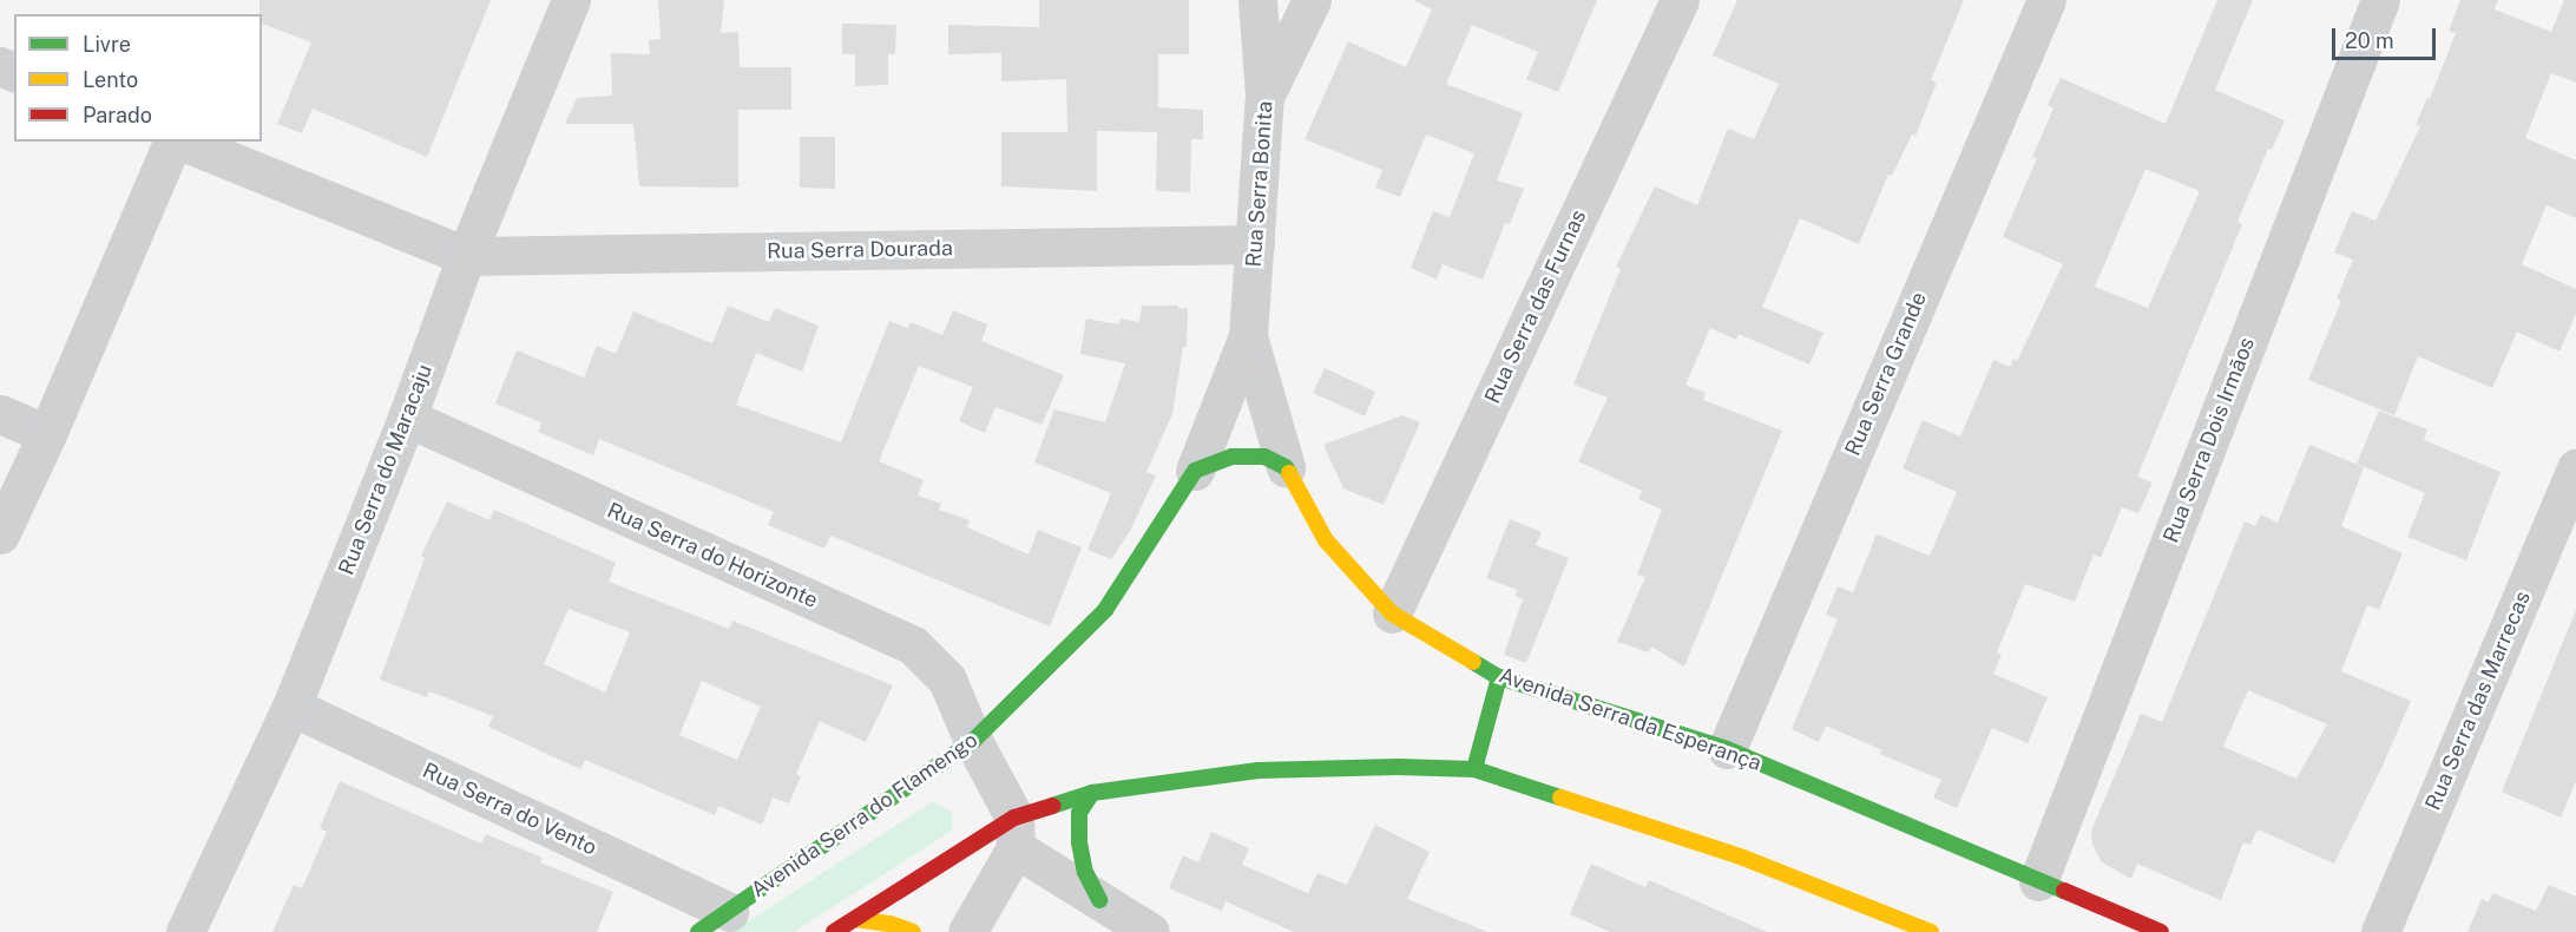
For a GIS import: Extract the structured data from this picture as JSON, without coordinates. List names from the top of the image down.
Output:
{
  "streets": {
    "street": [
      "Rua Serra Bonita",
      "Rua Serra Dourada",
      "Rua Serra das Furnas",
      "Rua Serra Grande",
      "Rua Serra Dois Irmãos",
      "Rua Serra do Maracaju",
      "Rua Serra do Horizonte",
      "Rua Serra das Marrecas",
      "Avenida Serra da Esperança",
      "Rua Serra do Vento",
      "Avenida Serra do Flamengo"
    ]
  },
  "crossings": [
    ["Rua Serra Bonita", "Rua Serra Dourada"],
    ["Rua Serra Bonita", "Avenida Serra da Esperança"],
    ["Rua Serra Bonita", "Avenida Serra do Flamengo"],
    ["Rua Serra Dourada", "Rua Serra do Maracaju"],
    ["Rua Serra das Furnas", "Avenida Serra da Esperança"],
    ["Rua Serra Grande", "Avenida Serra da Esperança"],
    ["Rua Serra Dois Irmãos", "Avenida Serra da Esperança"],
    ["Rua Serra do Maracaju", "Rua Serra do Horizonte"],
    ["Rua Serra do Maracaju", "Rua Serra do Vento"],
    ["Rua Serra do Horizonte", "Avenida Serra do Flamengo"],
    ["Avenida Serra da Esperança", "Avenida Serra do Flamengo"],
    ["Rua Serra do Vento", "Avenida Serra do Flamengo"]
  ],
  "legend": ["Livre", "Lento", "Parado"],
  "scale_bar": "20 m"
}
